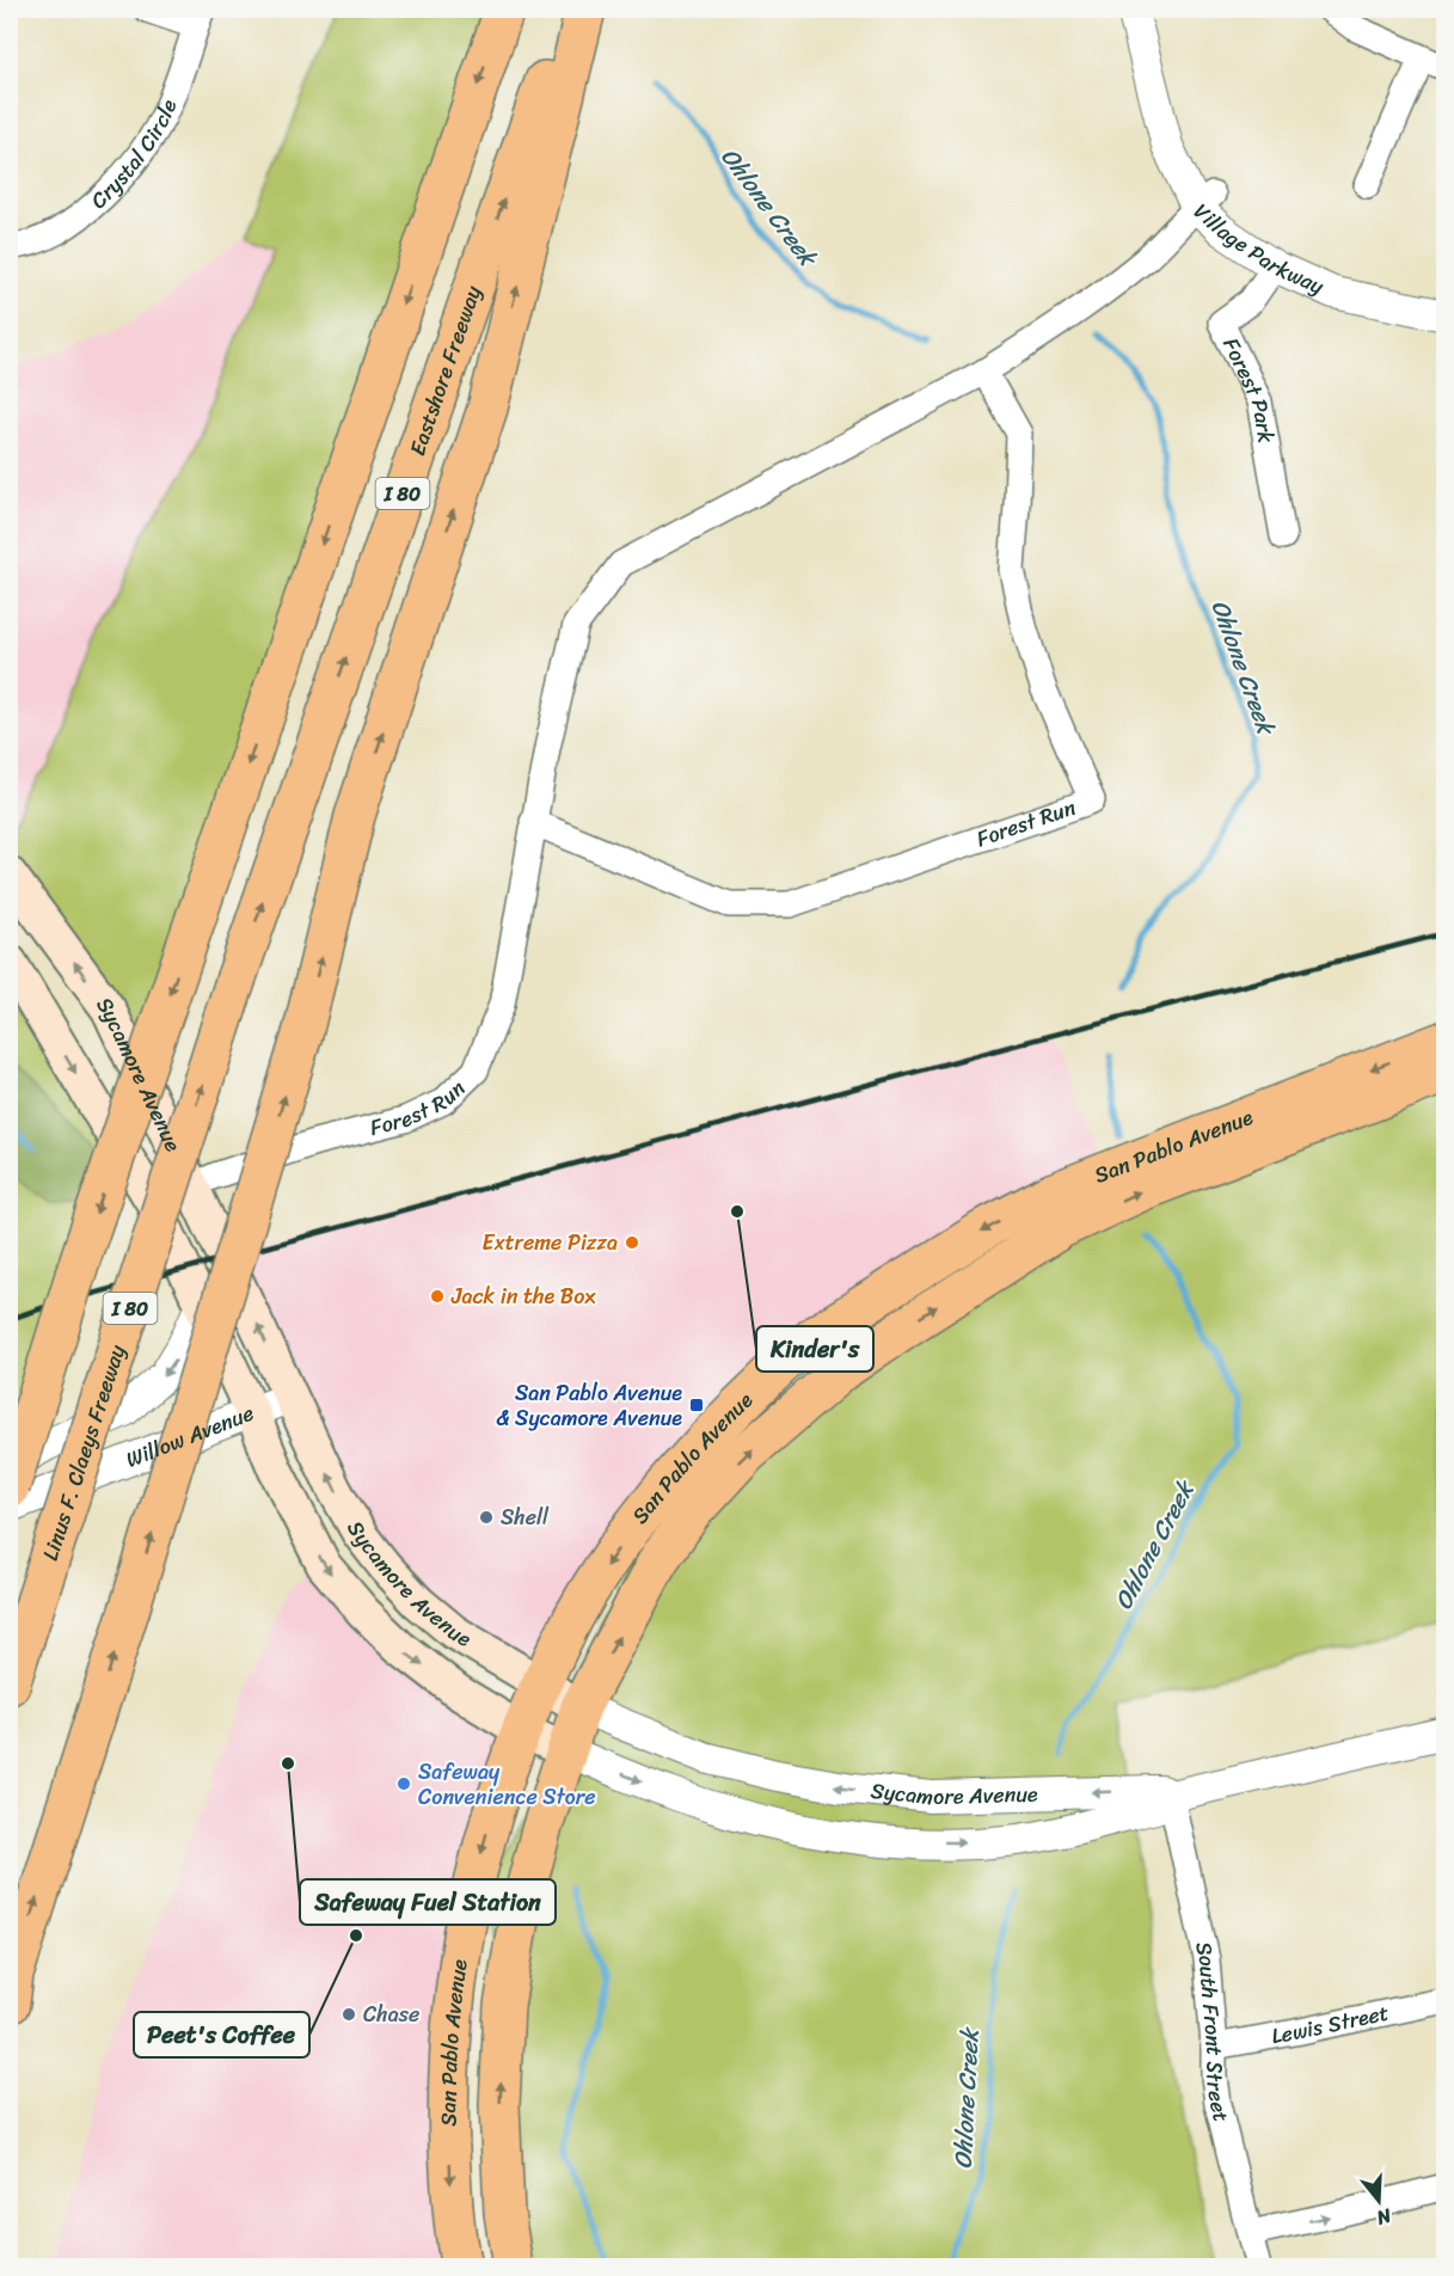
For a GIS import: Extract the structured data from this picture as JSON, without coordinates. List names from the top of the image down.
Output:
{
  "streets": {
    "main road": [
      "Eastshore Freeway",
      "I 80",
      "Sycamore Avenue",
      "San Pablo Avenue",
      "Linus F. Claeys Freeway"
    ],
    "street": [
      "Crystal Circle",
      "Village Parkway",
      "Forest Park",
      "Forest Run",
      "Willow Avenue",
      "Lewis Street",
      "South Front Street"
    ]
  },
  "crossings": [
    ["Village Parkway", "Forest Park"],
    ["Village Parkway", "Forest Run"],
    ["Eastshore Freeway", "Linus F. Claeys Freeway"],
    ["Forest Run", "Sycamore Avenue"],
    ["Sycamore Avenue", "San Pablo Avenue"],
    ["Sycamore Avenue", "Willow Avenue"],
    ["Sycamore Avenue", "South Front Street"],
    ["Lewis Street", "South Front Street"]
  ],
  "water": ["Ohlone Creek"],
  "places": {
    "other": [
      "Kinder's",
      "Extreme Pizza",
      "Jack in the Box",
      "Shell",
      "Safeway Fuel Station",
      "Safeway Convenience Store",
      "Peet's Coffee",
      "Chase"
    ],
    "transit": ["San Pablo Avenue & Sycamore Avenue"]
  },
  "north": "bottom"
}
